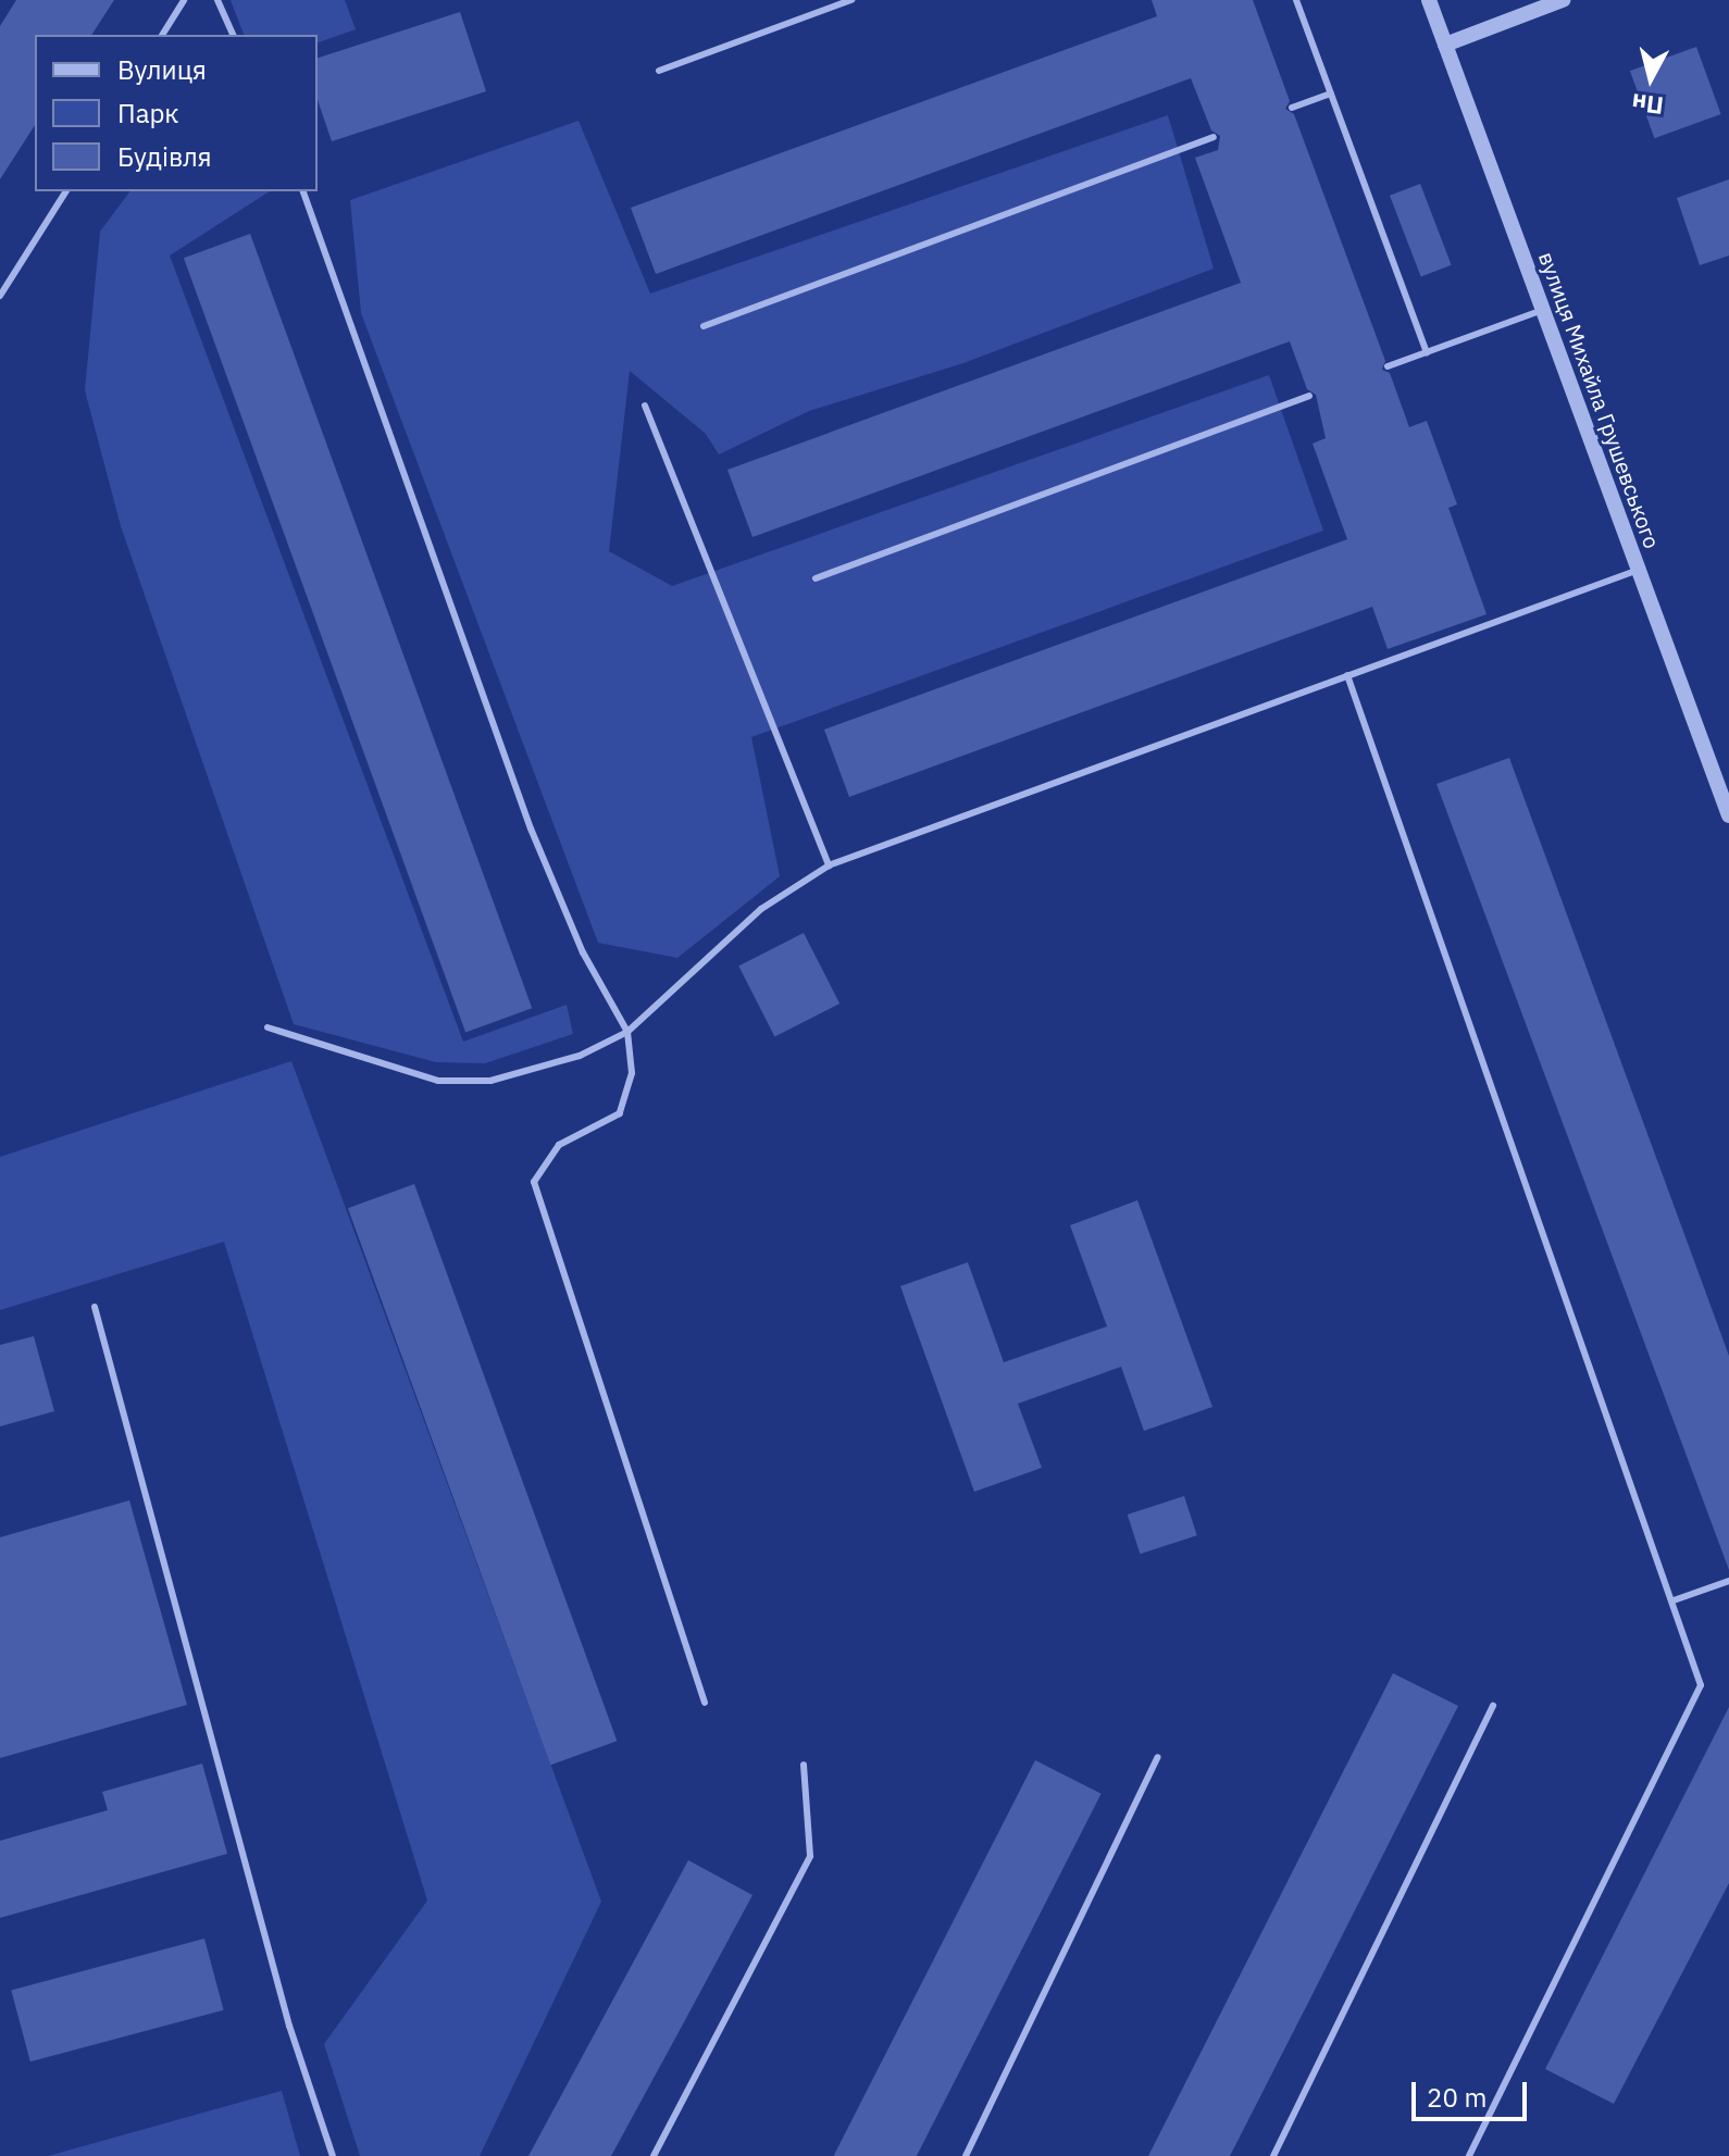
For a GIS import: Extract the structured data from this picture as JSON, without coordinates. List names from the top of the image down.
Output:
{
  "streets": {
    "street": ["вулиця Михайла Грушевського"]
  },
  "legend": ["Вулиця", "Парк", "Будівля"],
  "scale_bar": "20 m",
  "north": "bottom"
}
